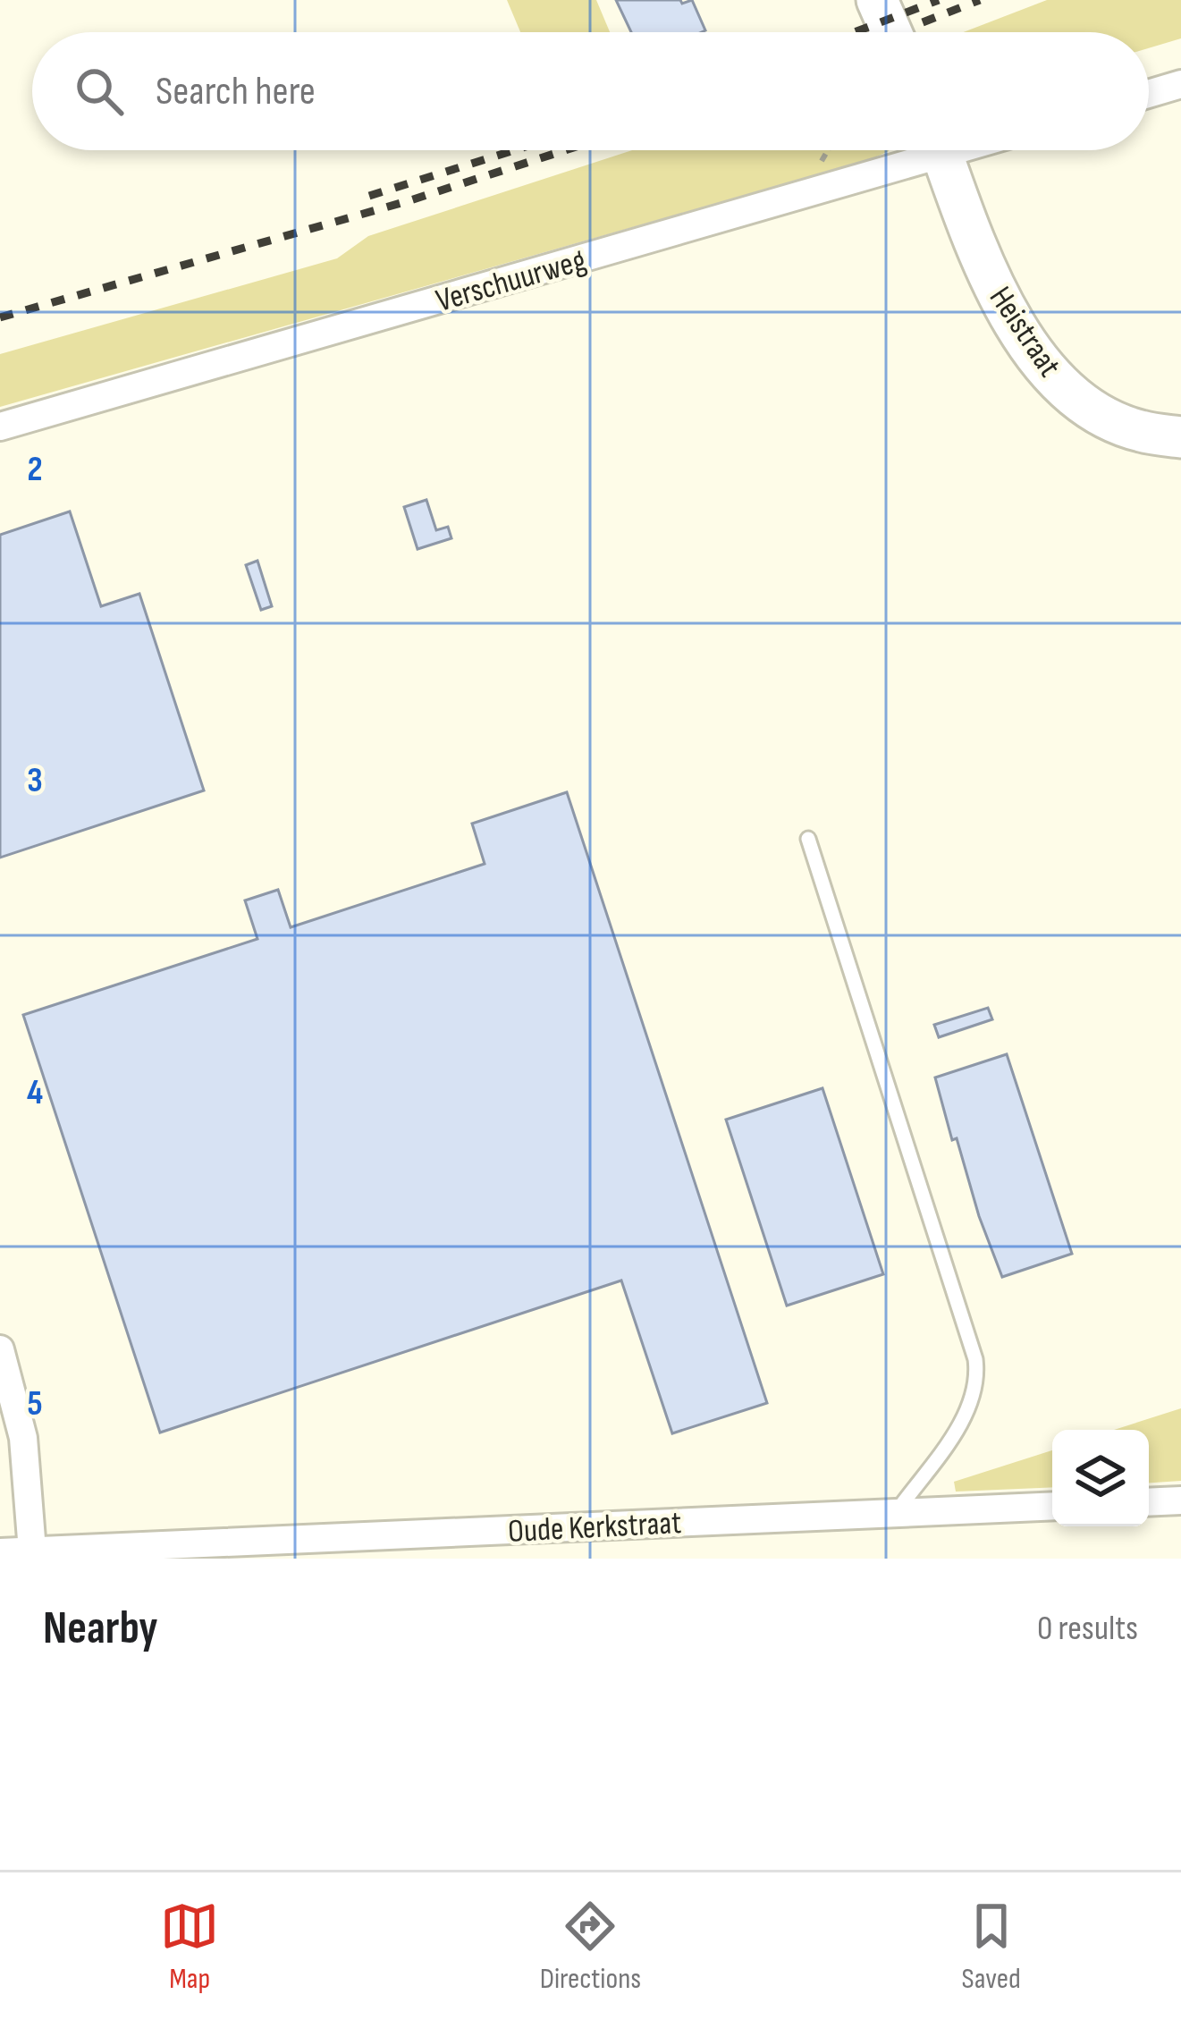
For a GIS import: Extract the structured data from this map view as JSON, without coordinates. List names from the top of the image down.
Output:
{
  "streets": {
    "street": ["Verschuurweg", "Heistraat", "Oude Kerkstraat"]
  },
  "page": {
    "search": "Search here",
    "heading": ["Nearby", "0 results"],
    "nav": ["Map", "Directions", "Saved"]
  },
  "grid": {
    "rows": [
      "2",
      "3",
      "4",
      "5"
    ]
  }
}
